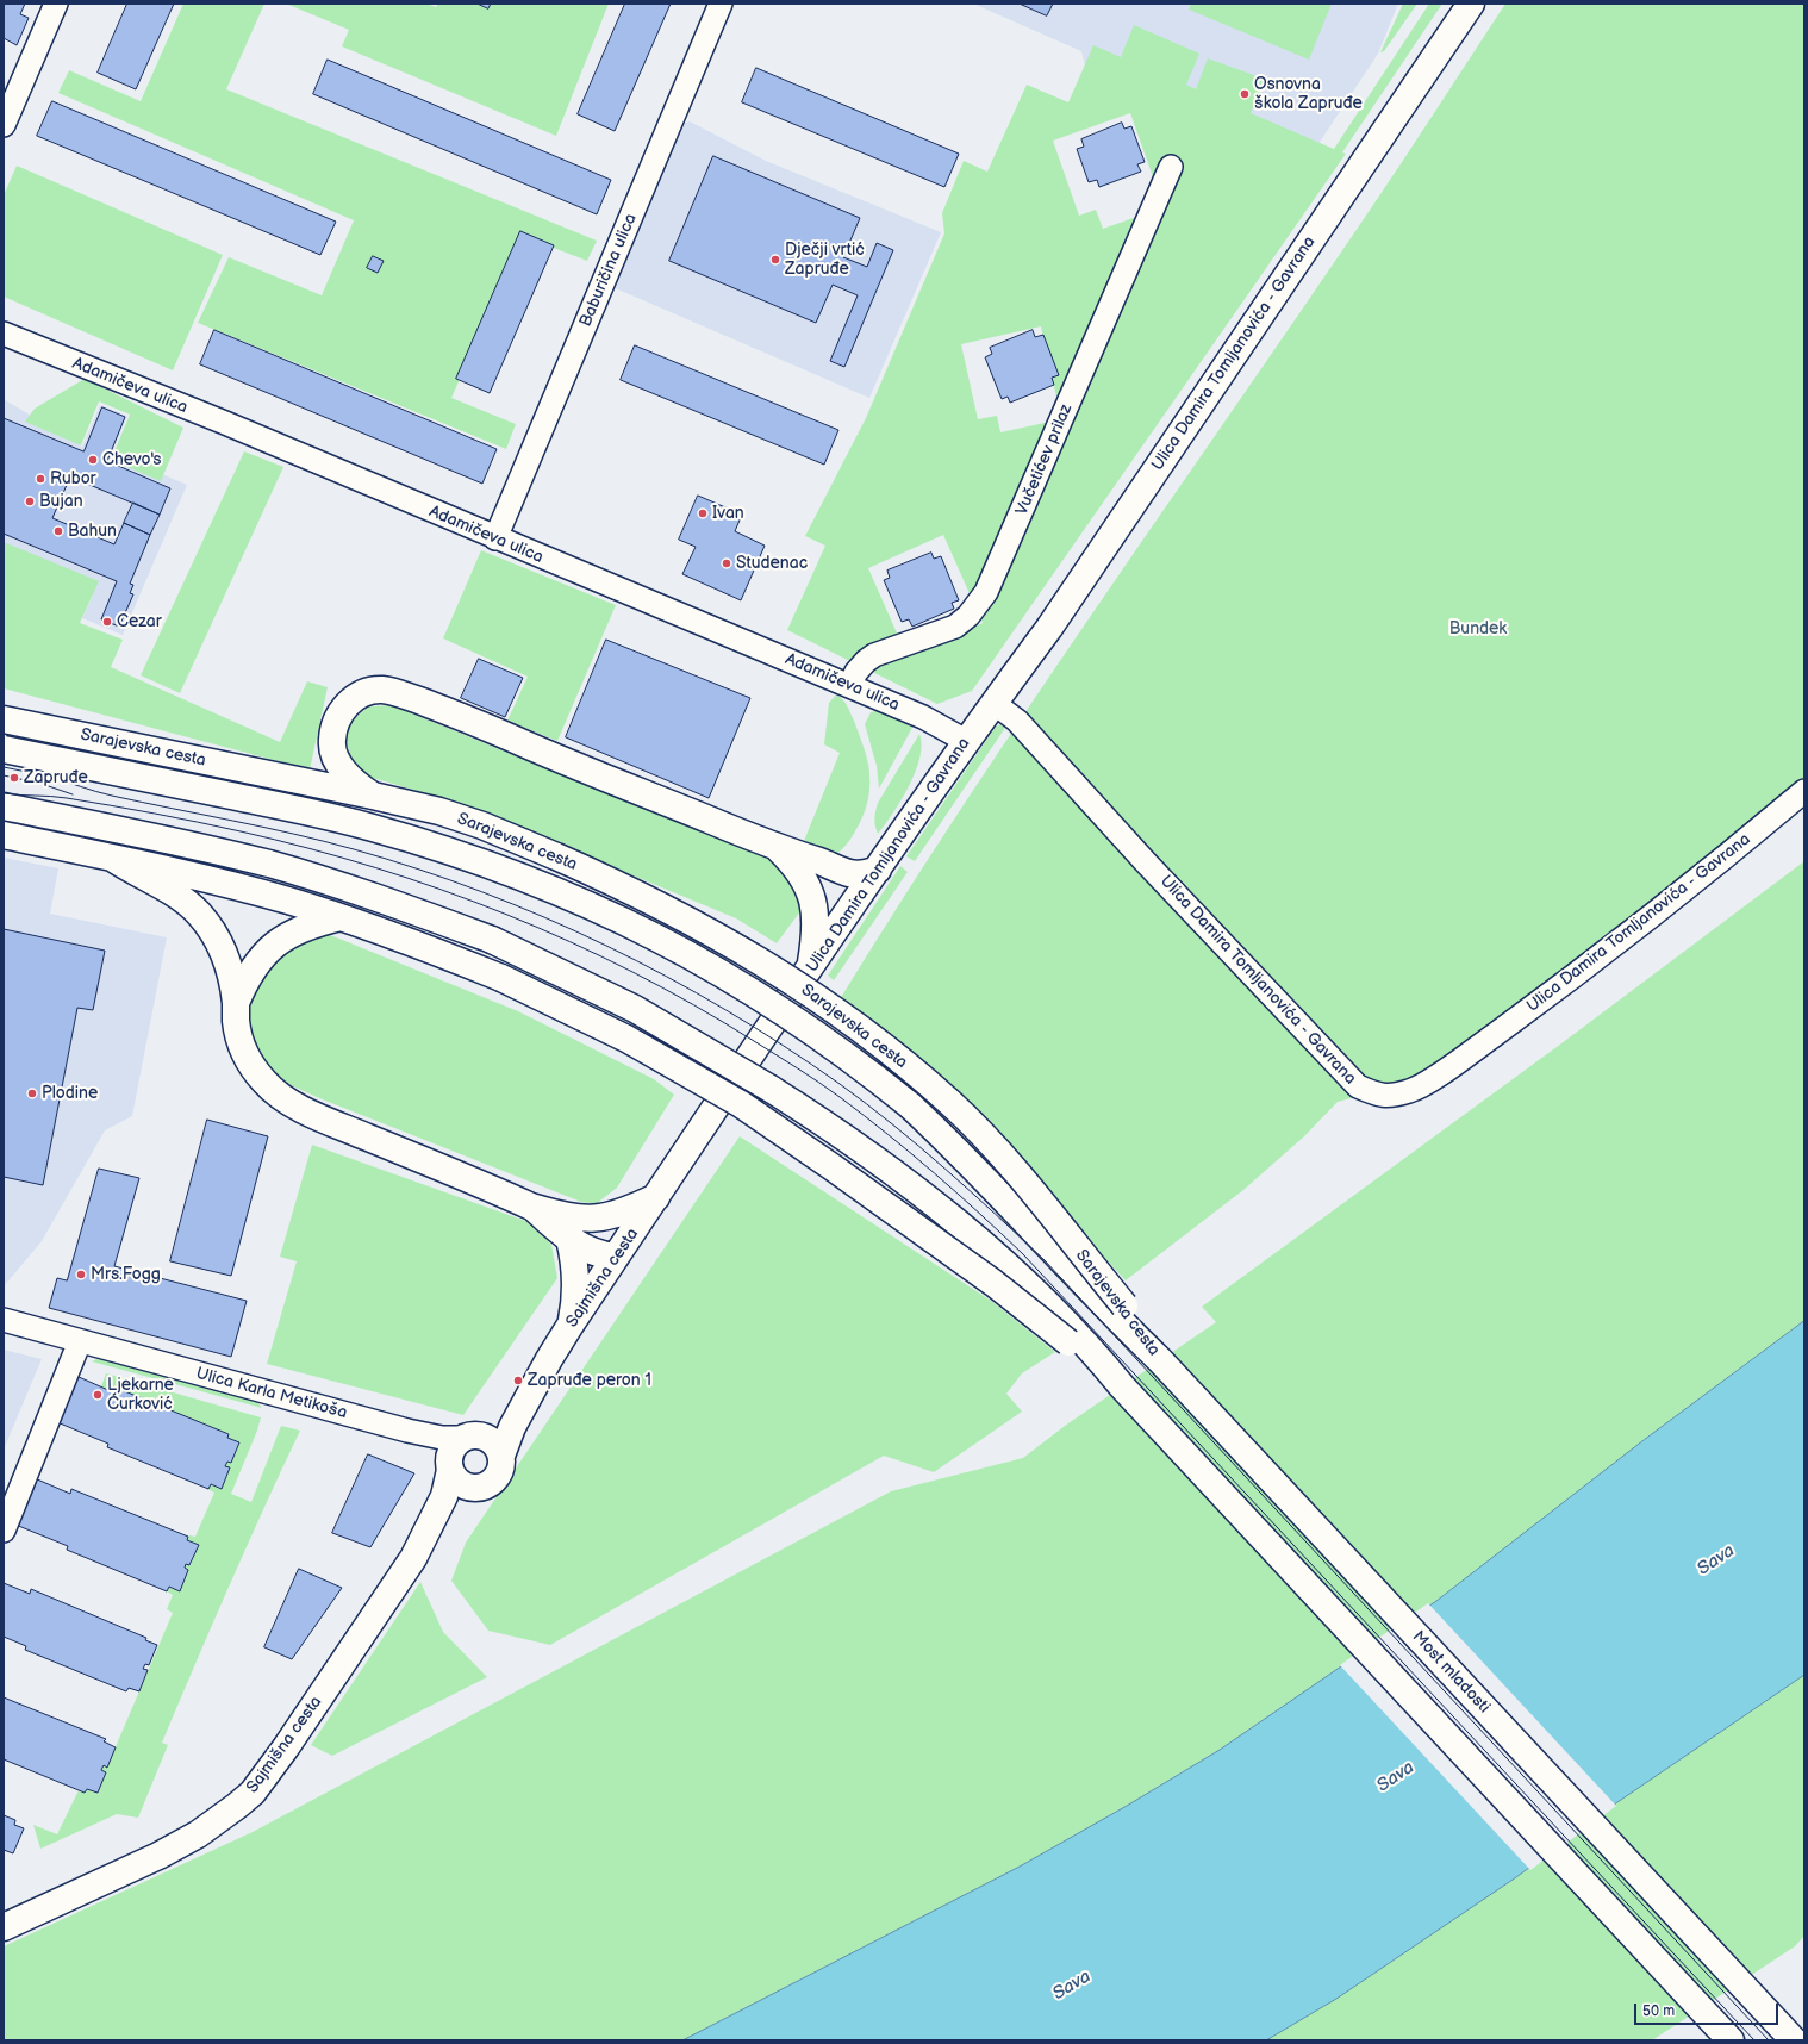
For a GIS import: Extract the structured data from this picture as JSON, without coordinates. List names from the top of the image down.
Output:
{
  "streets": {
    "main road": [
      "Ulica Damira Tomljanovića - Gavrana",
      "Sarajevska cesta",
      "Sajmišna cesta",
      "Most mladosti"
    ],
    "street": [
      "Baburičina ulica",
      "Adamičeva ulica",
      "Vučetićev prilaz",
      "Ulica Karla Metikoša"
    ]
  },
  "crossings": [
    ["Baburičina ulica", "Adamičeva ulica"],
    ["Ulica Damira Tomljanovića - Gavrana", "Adamičeva ulica"],
    ["Ulica Damira Tomljanovića - Gavrana", "Sajmišna cesta"],
    ["Adamičeva ulica", "Vučetićev prilaz"],
    ["Sarajevska cesta", "Most mladosti"],
    ["Sajmišna cesta", "Ulica Karla Metikoša"]
  ],
  "water": ["Sava"],
  "parks": ["Bundek"],
  "places": [
    "Osnovna škola Zapruđe",
    "Dječji vrtić Zapruđe",
    "Chevo's",
    "Rubor",
    "Bujan",
    "Ivan",
    "Bahun",
    "Studenac",
    "Cezar",
    "Zapruđe",
    "Plodine",
    "Mrs.Fogg",
    "Zapruđe peron 1",
    "Ljekarne Ćurković"
  ],
  "scale_bar": "50 m"
}
